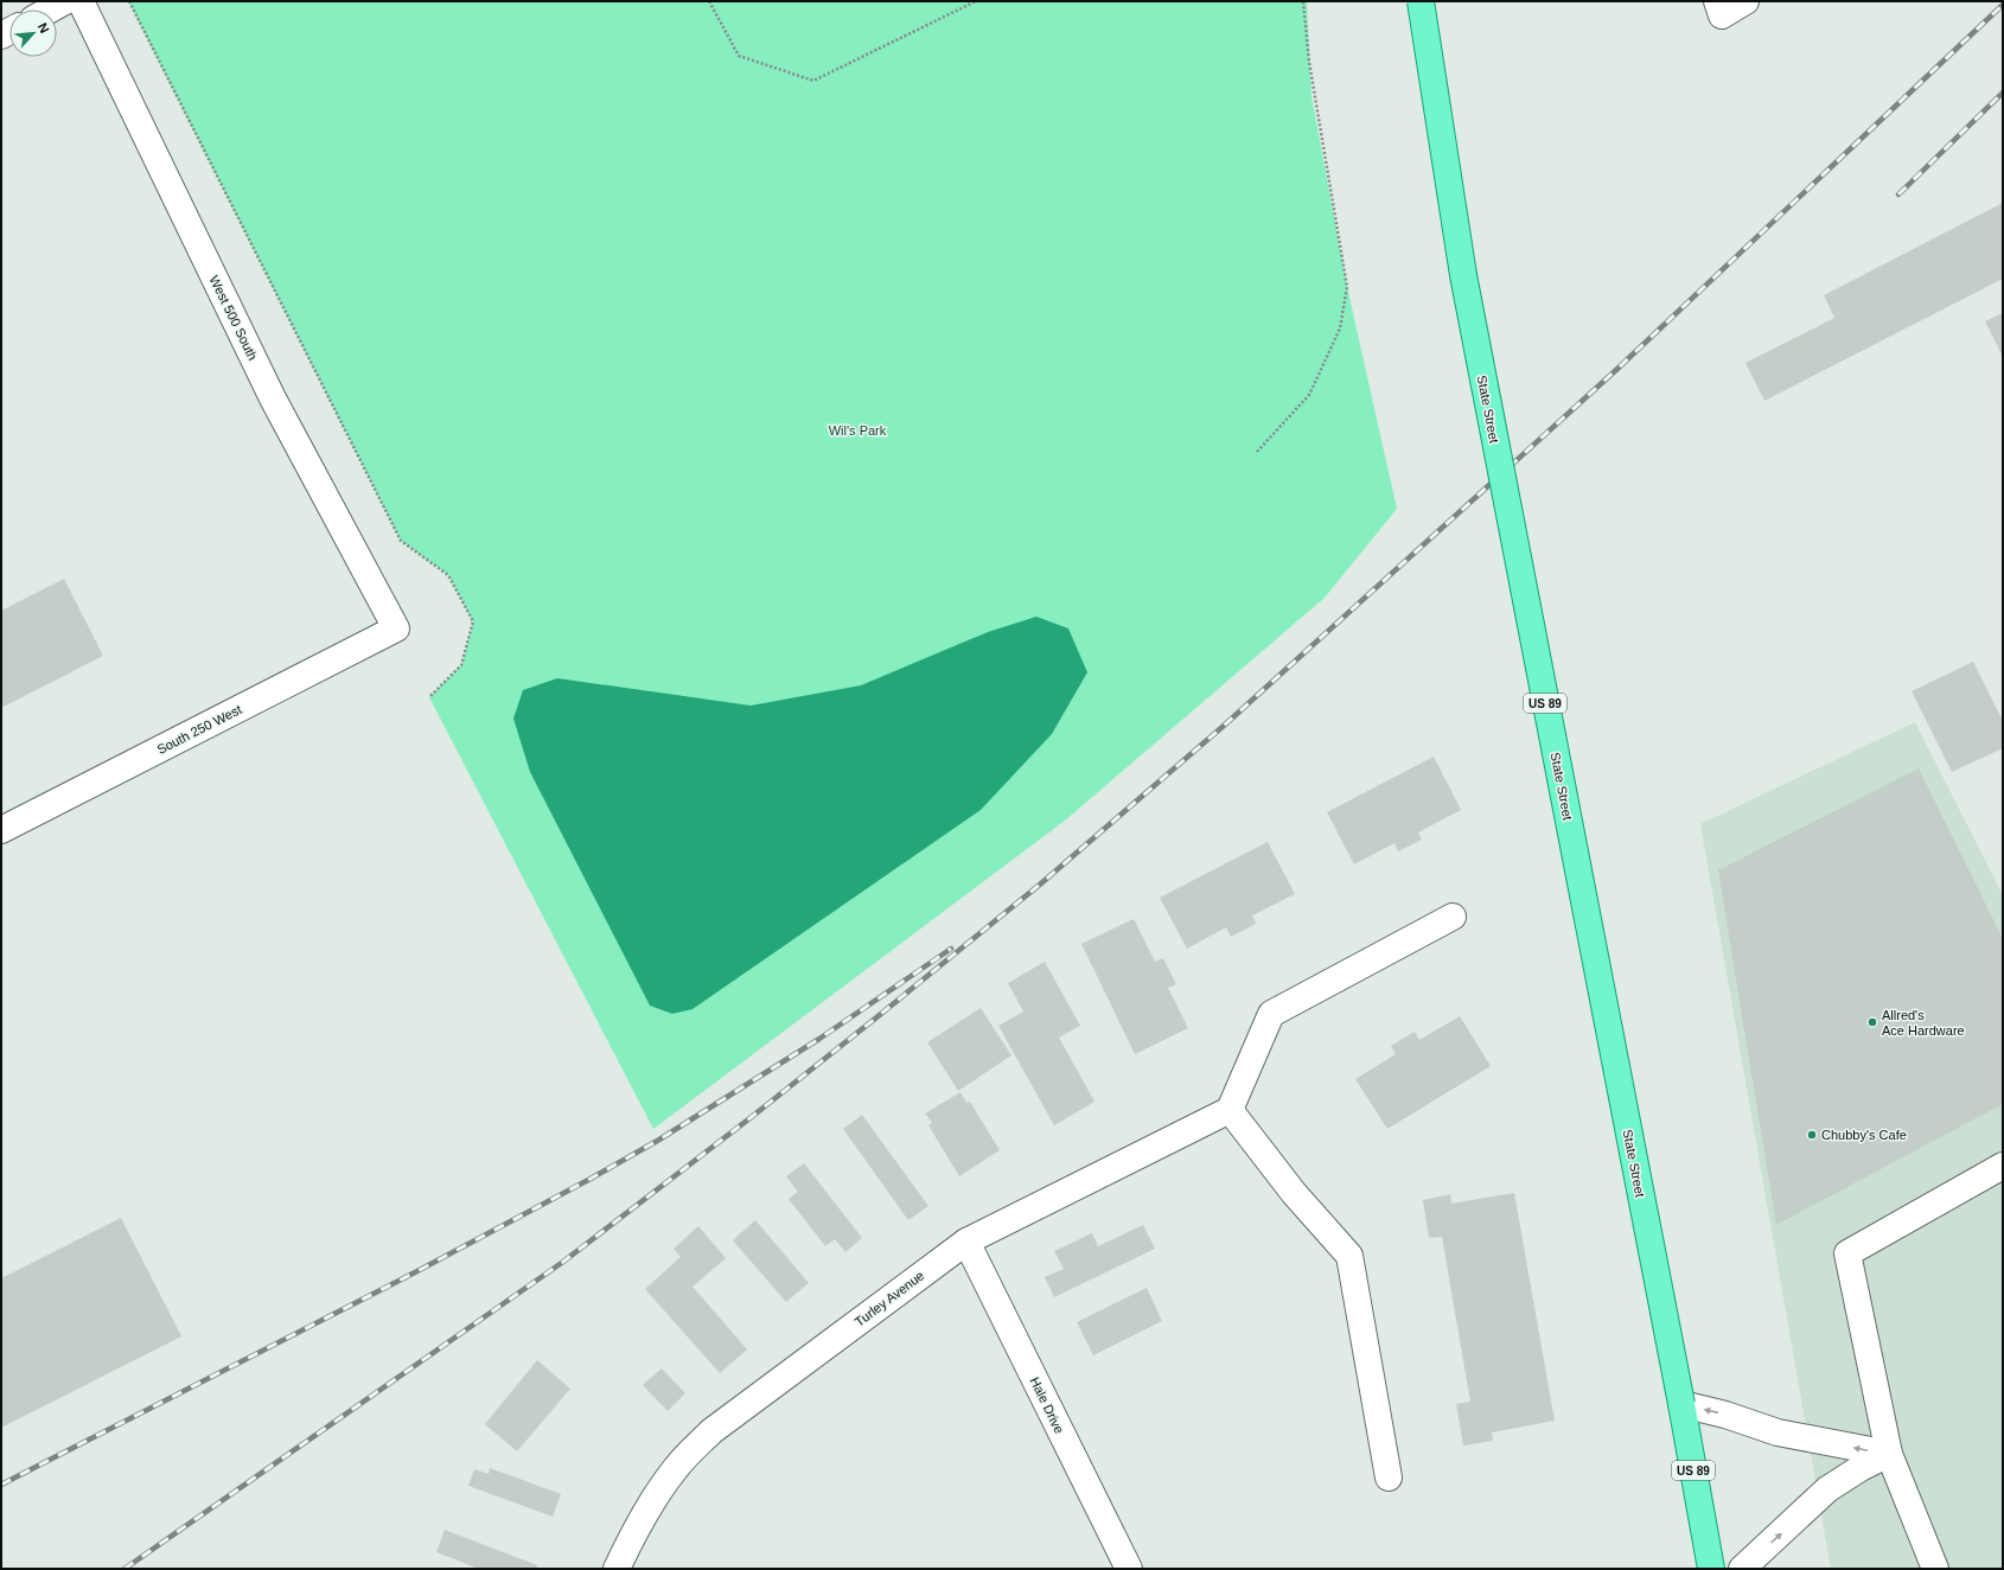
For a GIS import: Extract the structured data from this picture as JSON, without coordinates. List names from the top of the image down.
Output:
{
  "streets": {
    "main road": ["State Street", "US 89"],
    "street": [
      "West 500 South",
      "South 250 West",
      "Turley Avenue",
      "Hale Drive"
    ]
  },
  "crossings": [
    ["West 500 South", "South 250 West"],
    ["Turley Avenue", "Hale Drive"]
  ],
  "parks": ["Wil's Park"],
  "places": ["Allred's Ace Hardware", "Chubby's Cafe"],
  "north": "top right"
}
